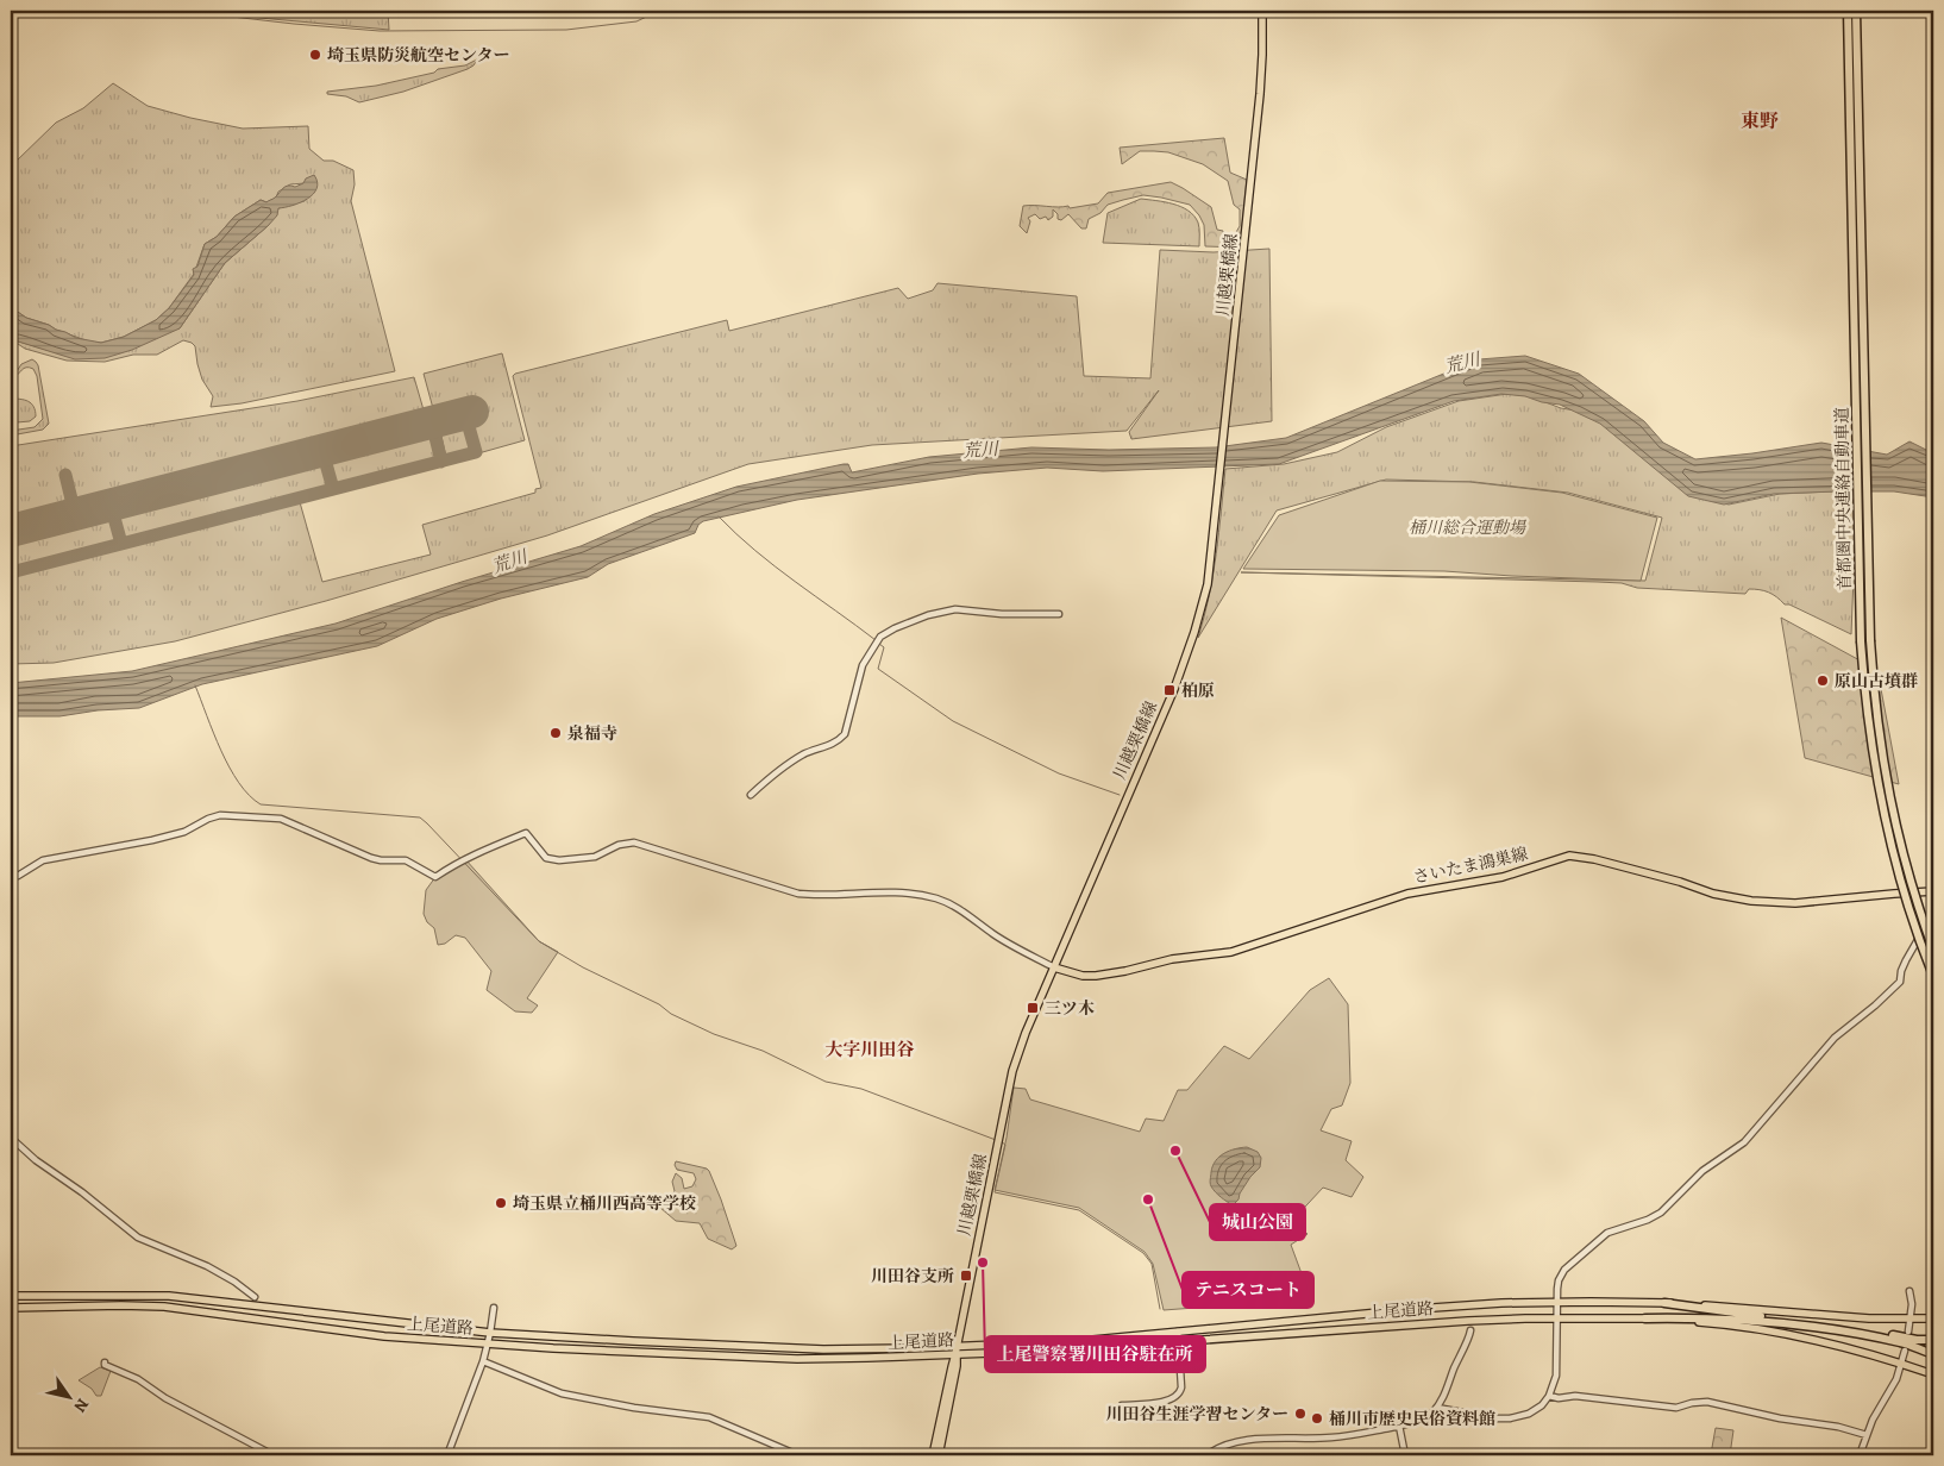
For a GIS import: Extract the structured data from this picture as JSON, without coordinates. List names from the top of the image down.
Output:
{
  "streets": {
    "highway": ["首都圏中央連絡自動車道"],
    "main road": ["川越栗橋線", "さいたま鴻巣線", "上尾道路"]
  },
  "crossings": [
    ["川越栗橋線", "さいたま鴻巣線"],
    ["川越栗橋線", "上尾道路"]
  ],
  "districts": ["東野", "大字川田谷"],
  "water": ["荒川"],
  "parks": ["桶川総合運動場"],
  "places": {
    "other": [
      "埼玉県防災航空センター",
      "原山古墳群",
      "泉福寺",
      "城山公園",
      "テニスコート",
      "埼玉県立桶川西高等学校",
      "上尾警察署川田谷駐在所",
      "川田谷生涯学習センター",
      "桶川市歴史民俗資料館"
    ],
    "transit": ["柏原", "三ツ木", "川田谷支所"]
  },
  "north": "bottom right"
}
